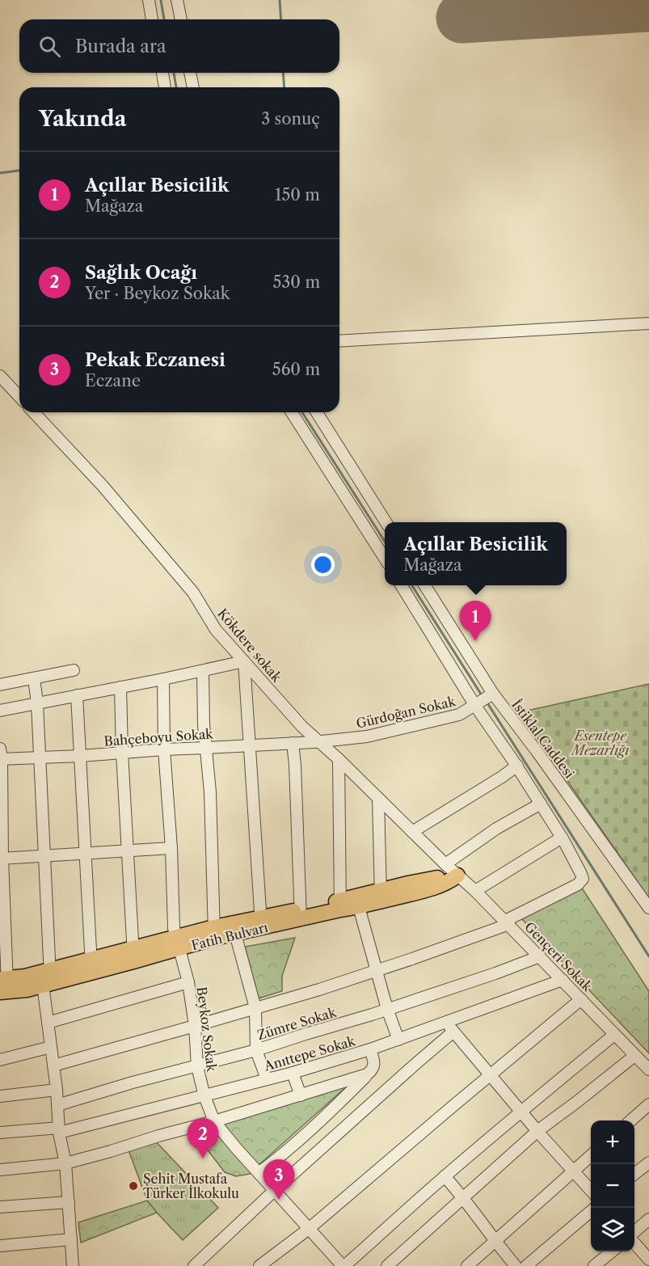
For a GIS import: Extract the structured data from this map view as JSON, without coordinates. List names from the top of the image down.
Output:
{
  "streets": {
    "main road": ["Fatih Bulvarı"],
    "street": [
      "Kökdere sokak",
      "Gürdoğan Sokak",
      "Bahçeboyu Sokak",
      "İstiklal Caddesi",
      "Gençeri Sokak",
      "Zümre Sokak",
      "Beykoz Sokak",
      "Anıttepe Sokak"
    ]
  },
  "crossings": [
    ["Kökdere sokak", "Gürdoğan Sokak"],
    ["Kökdere sokak", "Bahçeboyu Sokak"],
    ["Kökdere sokak", "Gençeri Sokak"],
    ["Gürdoğan Sokak", "Bahçeboyu Sokak"],
    ["Gürdoğan Sokak", "İstiklal Caddesi"],
    ["Bahçeboyu Sokak", "Beykoz Sokak"],
    ["Gençeri Sokak", "Zümre Sokak"],
    ["Gençeri Sokak", "Anıttepe Sokak"],
    ["Zümre Sokak", "Beykoz Sokak"],
    ["Beykoz Sokak", "Anıttepe Sokak"]
  ],
  "parks": ["Esentepe Mezarlığı"],
  "places": ["Şehit Mustafa Türker İlkokulu"],
  "page": {
    "search": "Burada ara",
    "heading": ["Yakında", "3 sonuç"],
    "list": [
      {
        "mark": "1",
        "name": "Açıllar Besicilik",
        "note": "Mağaza",
        "value": "150 m"
      },
      {
        "mark": "2",
        "name": "Sağlık Ocağı",
        "note": "Yer · Beykoz Sokak",
        "value": "530 m"
      },
      {
        "mark": "3",
        "name": "Pekak Eczanesi",
        "note": "Eczane",
        "value": "560 m"
      }
    ],
    "popup": ["Açıllar Besicilik", "Mağaza"],
    "pins": ["1", "2", "3"],
    "map_buttons": ["+", "−"]
  }
}
